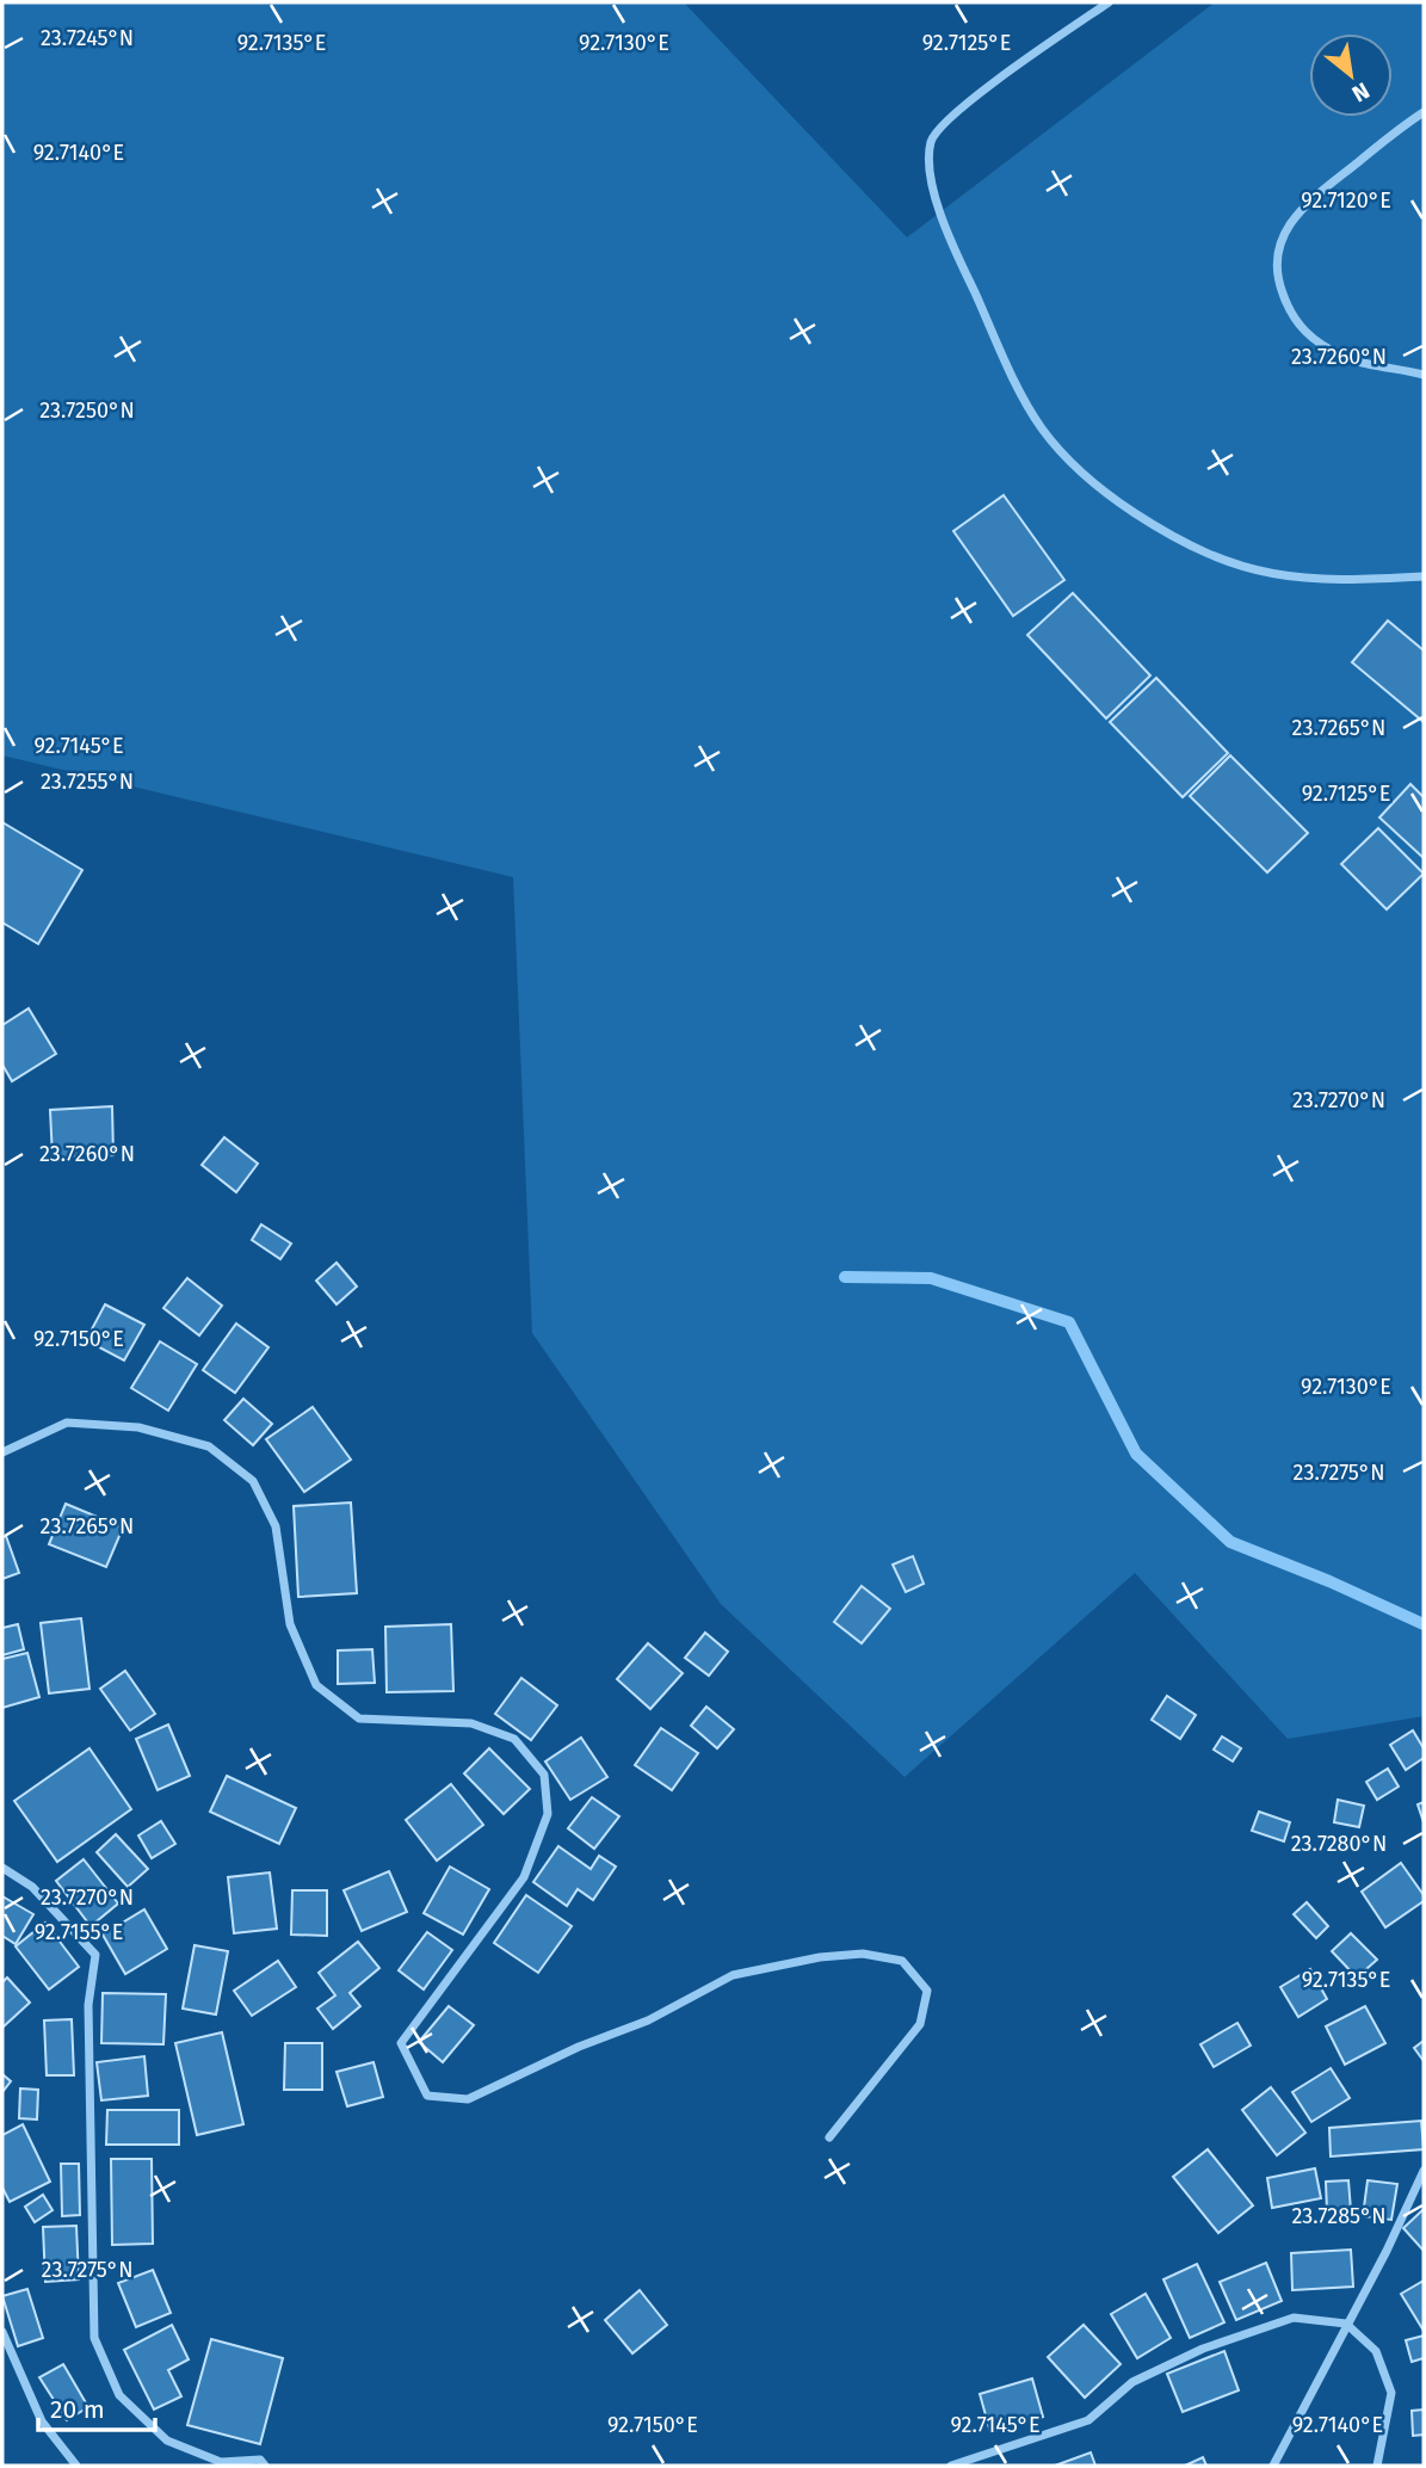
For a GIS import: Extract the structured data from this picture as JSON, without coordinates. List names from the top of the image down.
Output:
{
  "scale_bar": "20 m",
  "north": "bottom right",
  "coordinates": [
    "23.7245°N",
    "92.7135°E",
    "92.7130°E",
    "92.7125°E",
    "92.7140°E",
    "92.7120°E",
    "23.7260°N",
    "23.7250°N",
    "23.7265°N",
    "92.7145°E",
    "23.7255°N",
    "23.7270°N",
    "92.7150°E",
    "23.7275°N",
    "23.7280°N",
    "92.7155°E",
    "23.7285°N"
  ]
}
